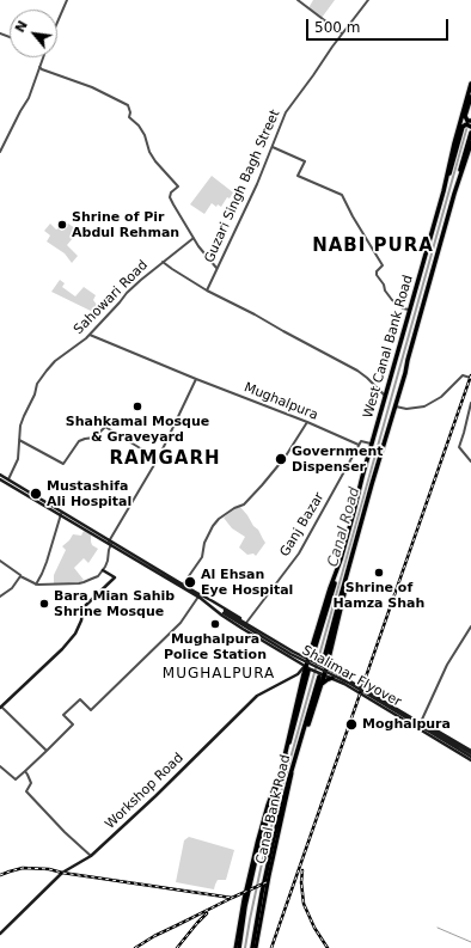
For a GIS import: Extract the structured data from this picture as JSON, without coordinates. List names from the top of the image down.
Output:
{
  "streets": {
    "highway": ["West Canal Bank Road", "Canal Bank Road"],
    "main road": ["Shalimar Flyover", "Workshop Road"],
    "street": [
      "Guzari Singh Bagh Street",
      "Sahowari Road",
      "Mughalpura",
      "Ganj Bazar"
    ]
  },
  "crossings": [
    ["Sahowari Road", "Mughalpura"],
    ["West Canal Bank Road", "Workshop Road"],
    ["West Canal Bank Road", "Canal Bank Road"],
    ["Mughalpura", "Ganj Bazar"]
  ],
  "districts": ["NABI PURA", "RAMGARH", "MUGHALPURA"],
  "water": ["Canal Road"],
  "places": [
    "Shrine of Pir Abdul Rehman",
    "Shahkamal Mosque & Graveyard",
    "Government Dispenser",
    "Mustashifa Ali Hospital",
    "Shrine of Hamza Shah",
    "Al Ehsan Eye Hospital",
    "Bara Mian Sahib Shrine Mosque",
    "Mughalpura Police Station",
    "Moghalpura"
  ],
  "scale_bar": "500 m",
  "north": "top left"
}
